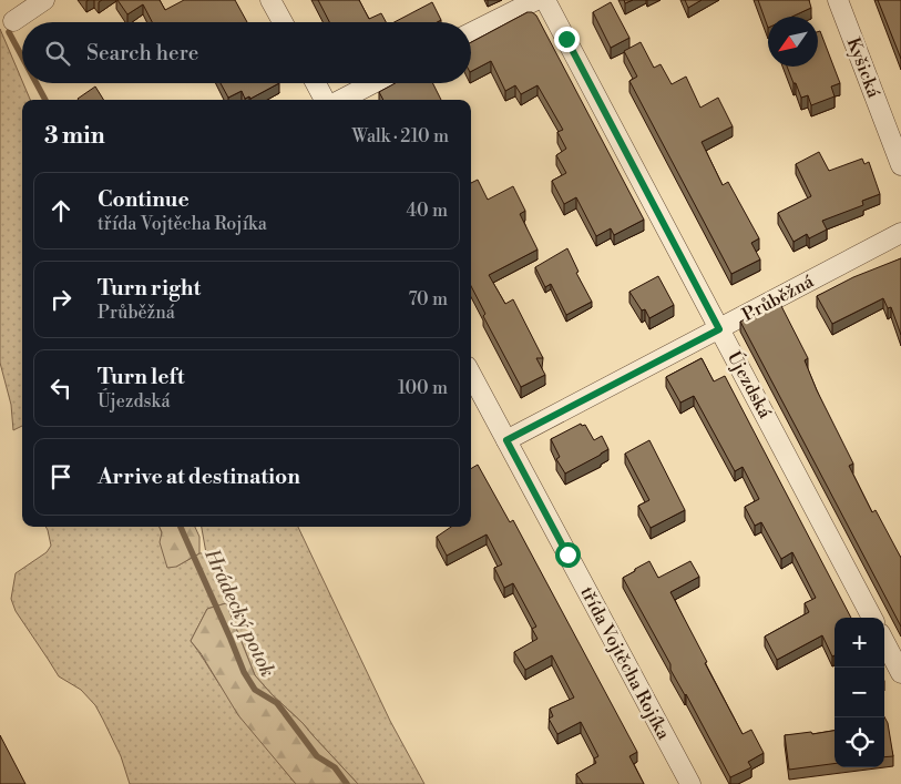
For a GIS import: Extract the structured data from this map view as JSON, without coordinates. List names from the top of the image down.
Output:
{
  "streets": {
    "street": [
      "Kyšická",
      "Průběžná",
      "Újezdská",
      "třída Vojtěcha Rojíka"
    ]
  },
  "crossings": [
    ["Průběžná", "Újezdská"],
    ["Průběžná", "třída Vojtěcha Rojíka"]
  ],
  "water": ["Hrádecký potok"],
  "north": "bottom left",
  "page": {
    "search": "Search here",
    "heading": ["3 min", "Walk · 210 m"],
    "list": [
      ["Continue", "třída Vojtěcha Rojíka", "40 m"],
      ["Turn right", "Průběžná", "70 m"],
      ["Turn left", "Újezdská", "100 m"],
      "Arrive at destination"
    ],
    "map_buttons": ["+", "−"]
  }
}
